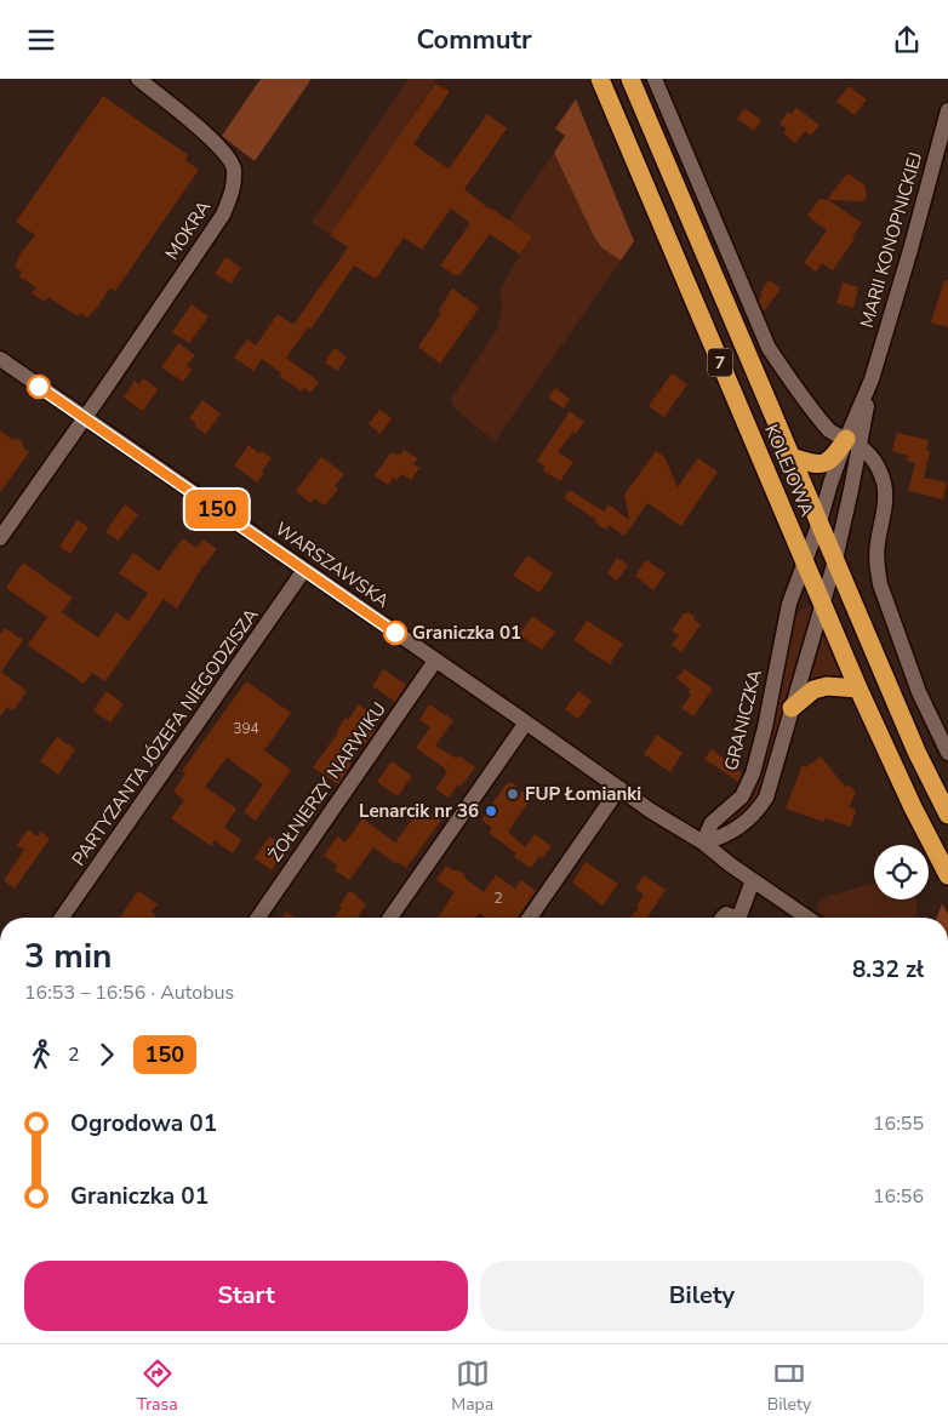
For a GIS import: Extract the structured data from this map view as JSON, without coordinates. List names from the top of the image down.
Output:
{
  "streets": {
    "highway": ["7", "KOLEJOWA"],
    "street": [
      "MOKRA",
      "MARII KONOPNICKIEJ",
      "WARSZAWSKA",
      "GRANICZKA",
      "PARTYZANTA JÓZEFA NIEGODZISZA",
      "ŻOŁNIERZY NARWIKU"
    ]
  },
  "crossings": [
    ["MOKRA", "WARSZAWSKA"],
    ["MARII KONOPNICKIEJ", "KOLEJOWA"],
    ["MARII KONOPNICKIEJ", "GRANICZKA"],
    ["KOLEJOWA", "GRANICZKA"],
    ["WARSZAWSKA", "GRANICZKA"],
    ["WARSZAWSKA", "PARTYZANTA JÓZEFA NIEGODZISZA"],
    ["WARSZAWSKA", "ŻOŁNIERZY NARWIKU"]
  ],
  "places": ["Graniczka 01", "FUP Łomianki", "Lenarcik nr 36"],
  "lines": ["bus line 150"],
  "house_numbers": ["394", "2"],
  "page": {
    "header": "Commutr",
    "on_map": "150",
    "heading": ["3 min", "16:53 – 16:56 · Autobus", "8.32 zł"],
    "legs": ["2", "150"],
    "list": [
      {
        "name": "Ogrodowa 01",
        "value": "16:55"
      },
      {
        "name": "Graniczka 01",
        "value": "16:56"
      }
    ],
    "buttons": ["Start", "Bilety"],
    "tabs": ["Trasa", "Mapa", "Bilety"]
  }
}
